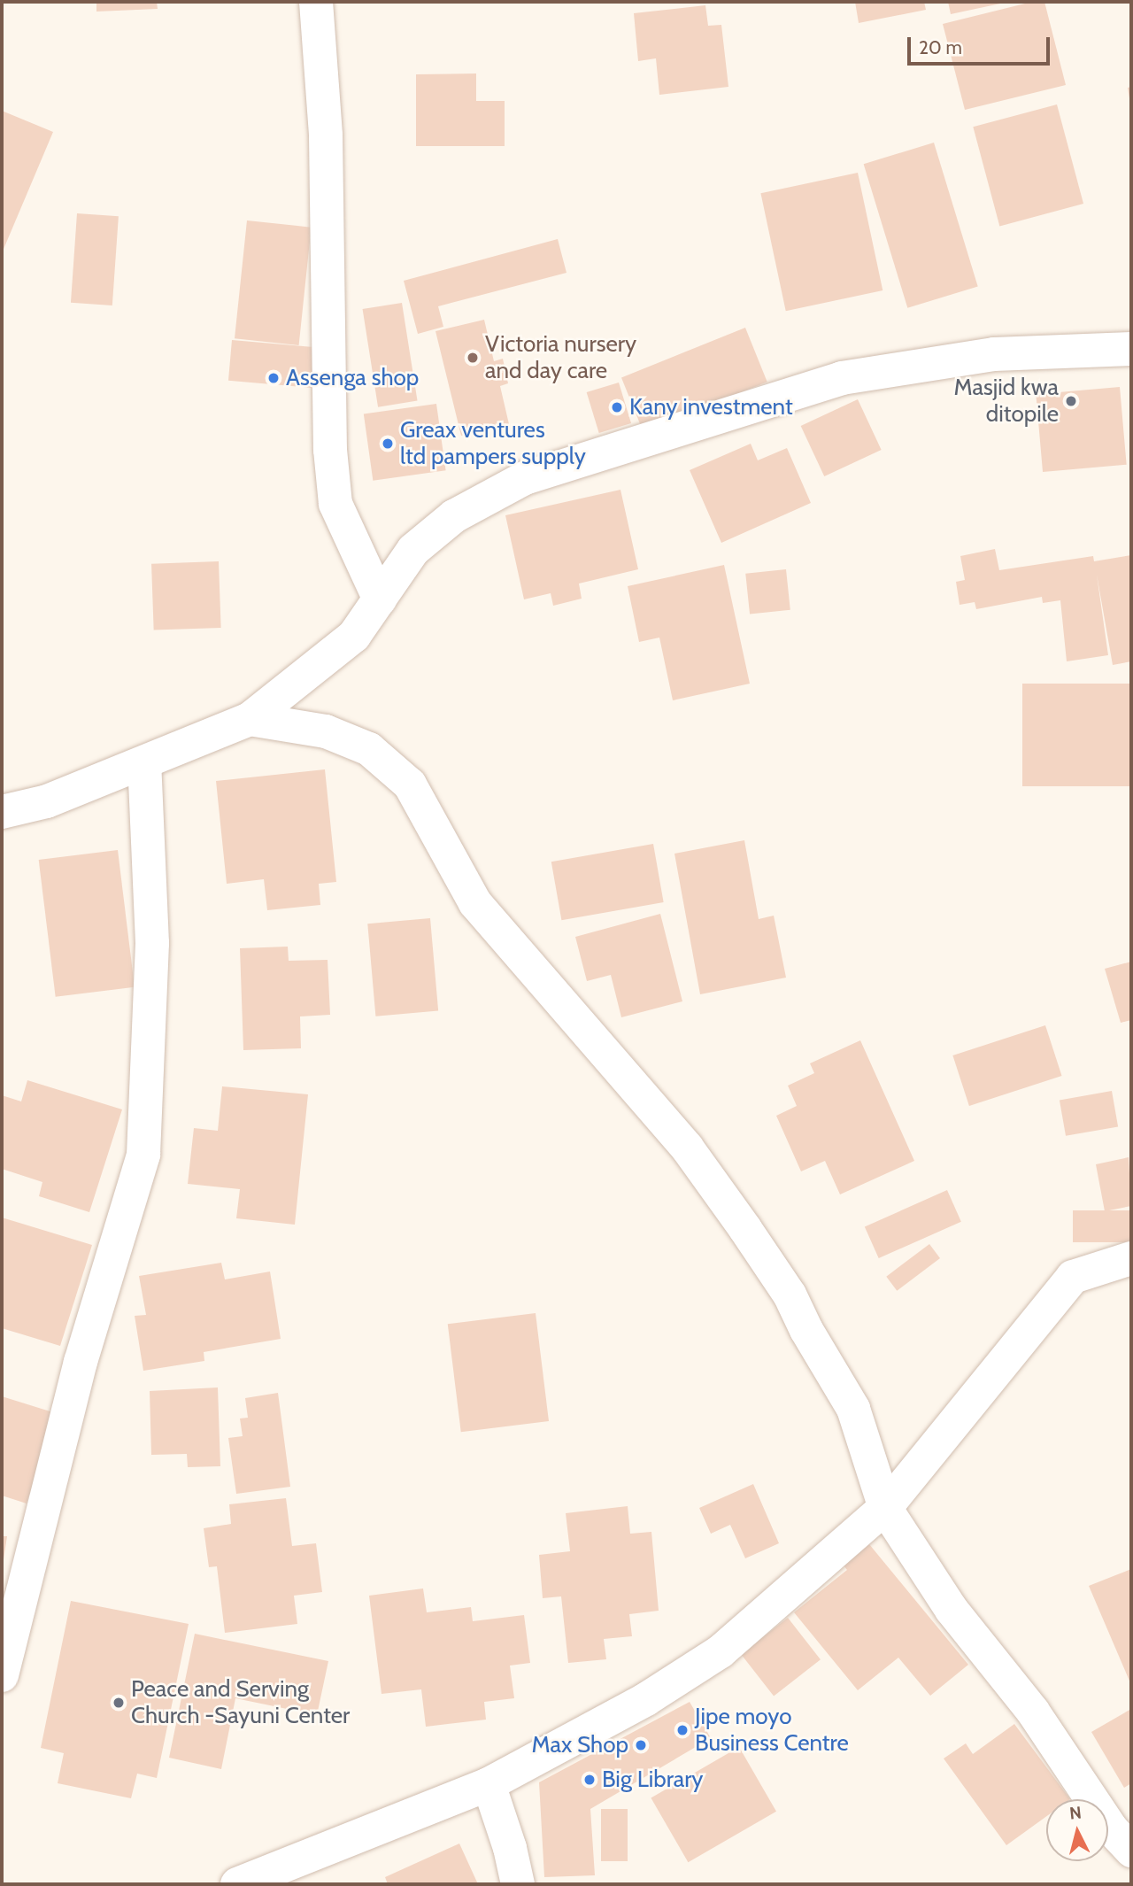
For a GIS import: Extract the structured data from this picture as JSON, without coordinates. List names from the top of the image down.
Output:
{
  "places": [
    "Victoria nursery and day care",
    "Assenga shop",
    "Masjid kwa ditopile",
    "Kany investment",
    "Greax ventures ltd pampers supply",
    "Peace and Serving Church -Sayuni Center",
    "Jipe moyo Business Centre",
    "Max Shop",
    "Big Library"
  ],
  "scale_bar": "20 m",
  "north": "top"
}
